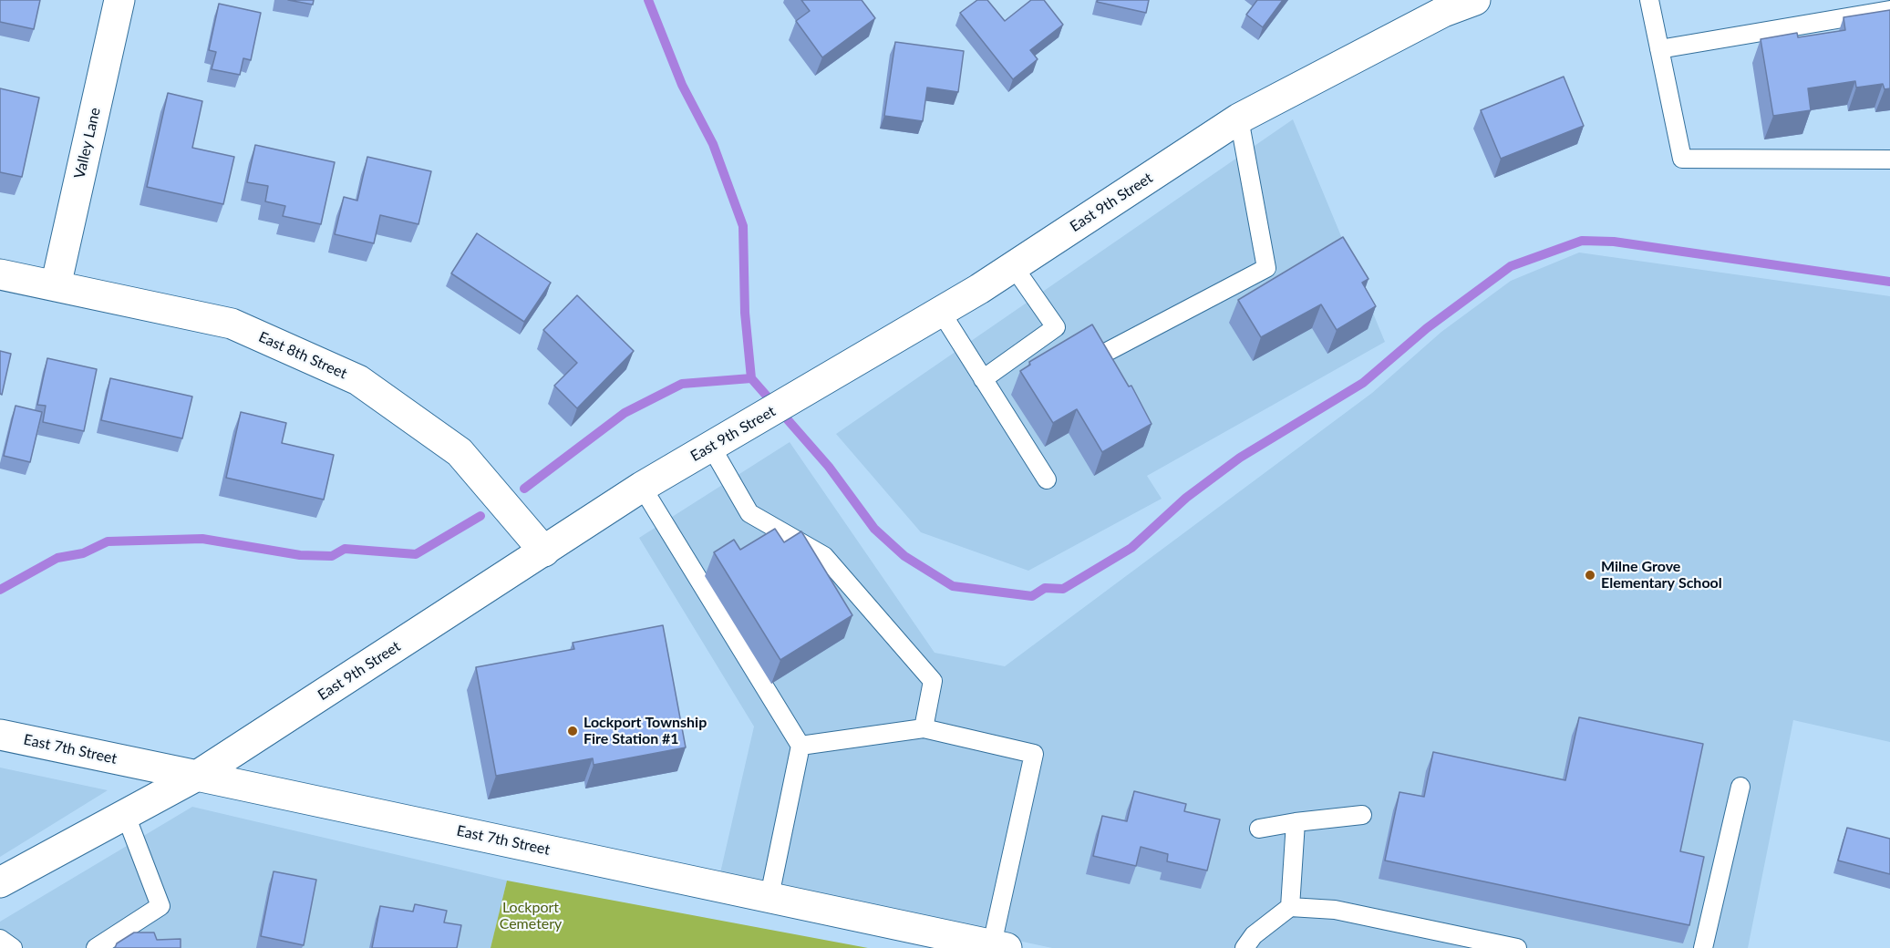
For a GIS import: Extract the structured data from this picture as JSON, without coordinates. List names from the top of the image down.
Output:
{
  "streets": {
    "street": [
      "Valley Lane",
      "East 9th Street",
      "East 8th Street",
      "East 7th Street"
    ]
  },
  "crossings": [
    ["Valley Lane", "East 8th Street"],
    ["East 9th Street", "East 8th Street"],
    ["East 9th Street", "East 7th Street"]
  ],
  "parks": ["Lockport Cemetery"],
  "places": ["Milne Grove Elementary School", "Lockport Township Fire Station #1"]
}
